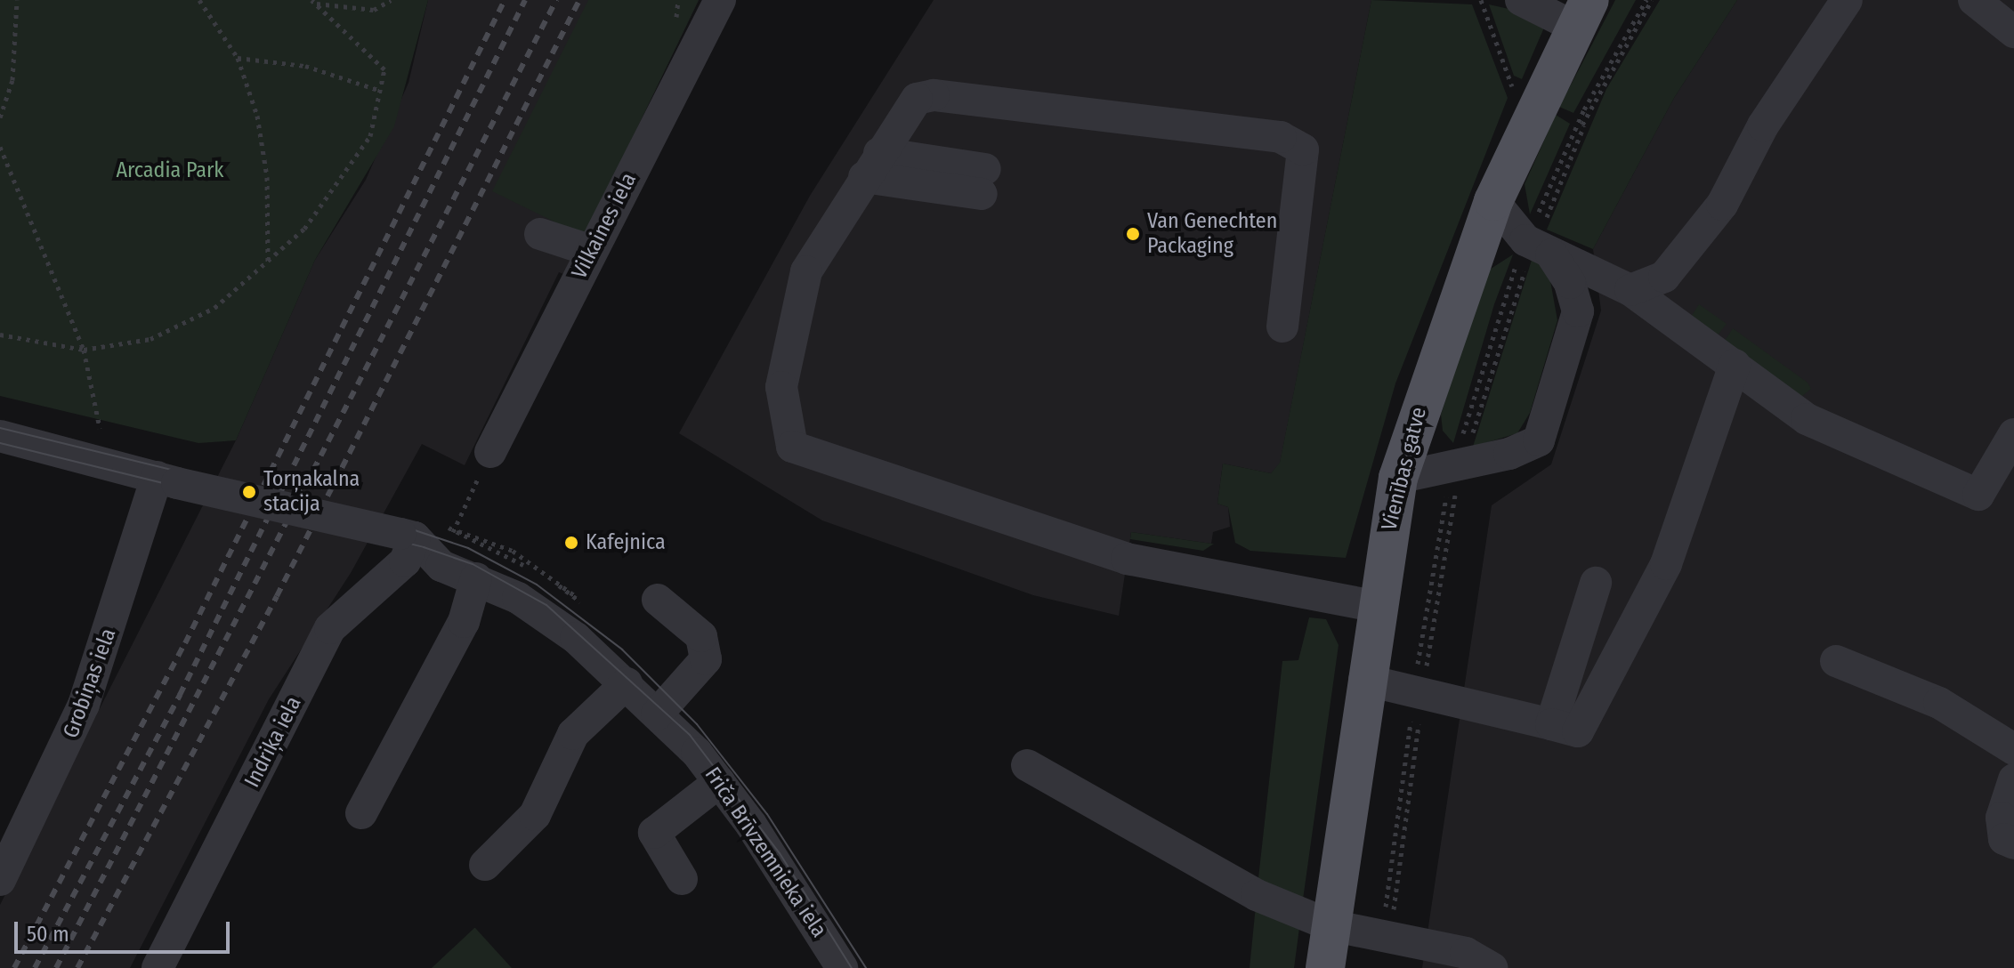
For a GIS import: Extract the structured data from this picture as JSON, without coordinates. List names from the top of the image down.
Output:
{
  "streets": {
    "main road": ["Vienības gatve"],
    "street": [
      "Vilkaines iela",
      "Grobiņas iela",
      "Indriķa iela",
      "Friča Brīvzemnieka iela"
    ]
  },
  "crossings": [
    ["Indriķa iela", "Friča Brīvzemnieka iela"]
  ],
  "parks": ["Arcadia Park"],
  "places": ["Van Genechten Packaging", "Torņakalna stacija", "Kafejnica"],
  "scale_bar": "50 m"
}
